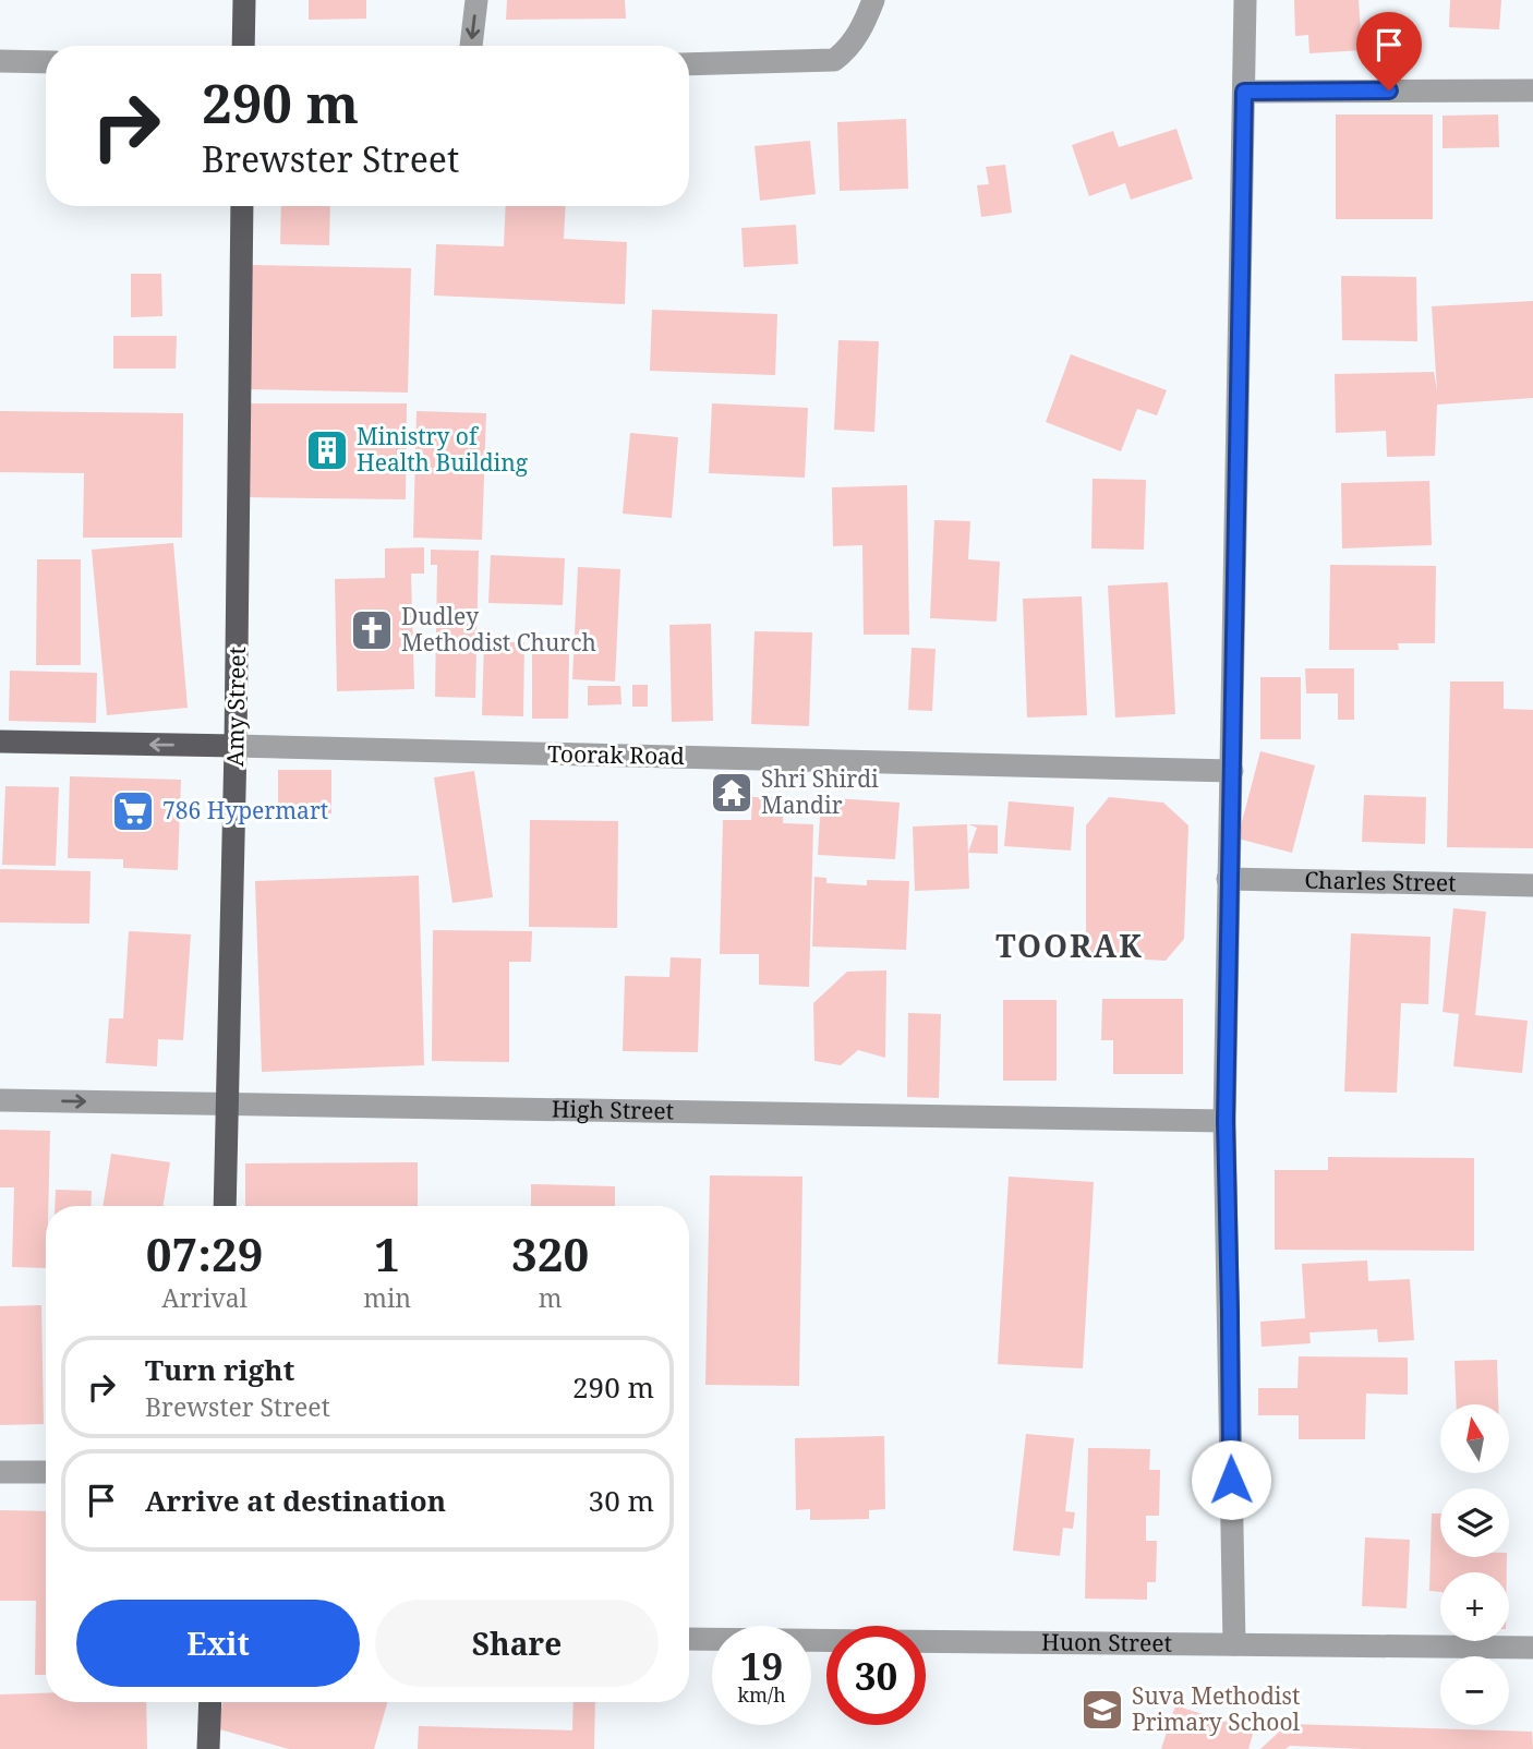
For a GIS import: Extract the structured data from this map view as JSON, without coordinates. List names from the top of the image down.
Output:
{
  "streets": {
    "main road": ["Amy Street", "Toorak Road"],
    "street": ["Charles Street", "High Street", "Huon Street"]
  },
  "crossings": [
    ["Amy Street", "Toorak Road"],
    ["Amy Street", "High Street"]
  ],
  "districts": ["TOORAK"],
  "places": {
    "building": ["Ministry of Health Building"],
    "church": ["Dudley Methodist Church"],
    "temple": ["Shri Shirdi Mandir"],
    "supermarket": ["786 Hypermart"],
    "school or university": ["Suva Methodist Primary School"]
  },
  "north": "top",
  "page": {
    "turn": ["290 m", "Brewster Street"],
    "eta": [
      "07:29",
      "Arrival",
      "1",
      "min",
      "320",
      "m"
    ],
    "list": [
      {
        "name": "Turn right",
        "note": "Brewster Street",
        "value": "290 m"
      },
      {
        "name": "Arrive at destination",
        "value": "30 m"
      }
    ],
    "map_buttons": ["+", "−"],
    "buttons": ["Exit", "Share"],
    "speed": "19 km/h",
    "limit": "30"
  }
}
